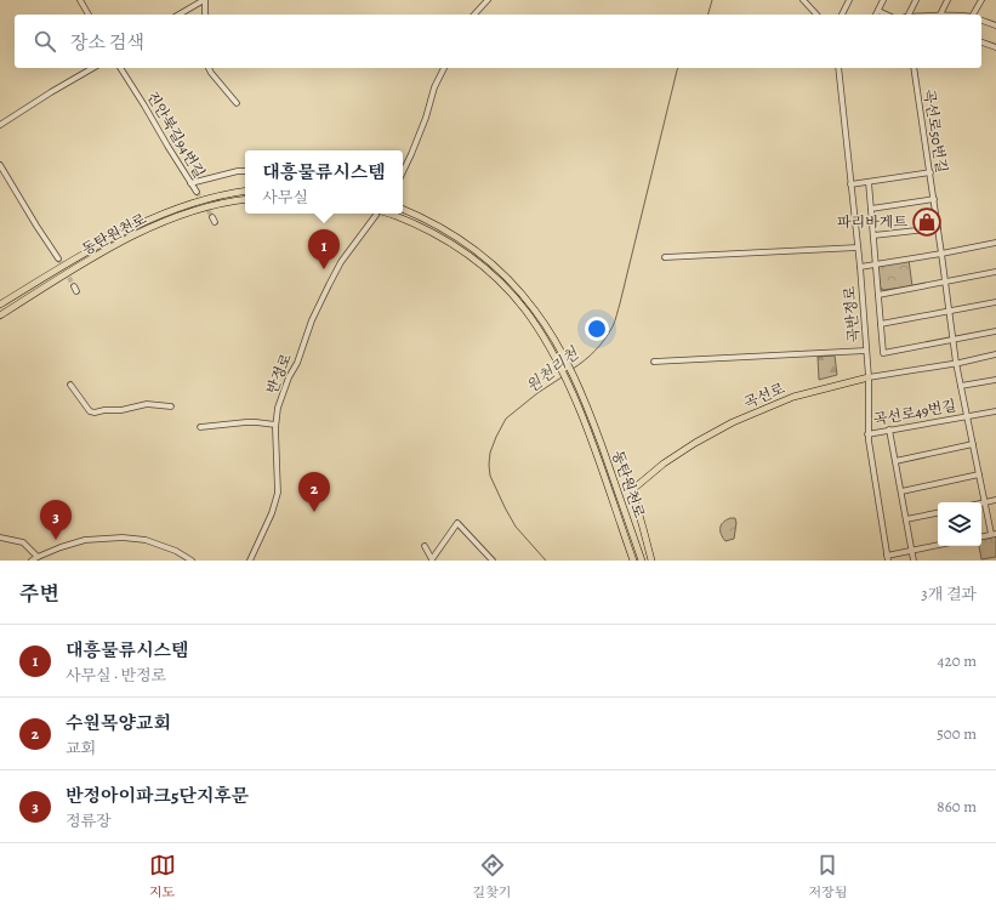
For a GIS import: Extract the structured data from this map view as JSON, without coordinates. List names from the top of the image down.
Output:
{
  "streets": {
    "main road": ["동탄원천로", "곡선로"],
    "street": [
      "곡선로50번길",
      "진안북길94번길",
      "곡반정로",
      "반정로",
      "곡선로49번길"
    ]
  },
  "crossings": [
    ["곡선로50번길", "곡선로"],
    ["곡선로50번길", "곡선로49번길"],
    ["곡반정로", "곡선로"],
    ["곡반정로", "곡선로49번길"],
    ["곡선로", "곡선로49번길"]
  ],
  "water": ["원천리천"],
  "places": {
    "shop": ["파리바게트"]
  },
  "page": {
    "search": "장소 검색",
    "popup": ["대흥물류시스템", "사무실"],
    "pins": ["1", "2", "3"],
    "heading": ["주변", "3개 결과"],
    "list": [
      {
        "mark": "1",
        "name": "대흥물류시스템",
        "note": "사무실 · 반정로",
        "value": "420 m"
      },
      {
        "mark": "2",
        "name": "수원목양교회",
        "note": "교회",
        "value": "500 m"
      },
      {
        "mark": "3",
        "name": "반정아이파크5단지후문",
        "note": "정류장",
        "value": "860 m"
      }
    ],
    "nav": ["지도", "길찾기", "저장됨"]
  }
}
